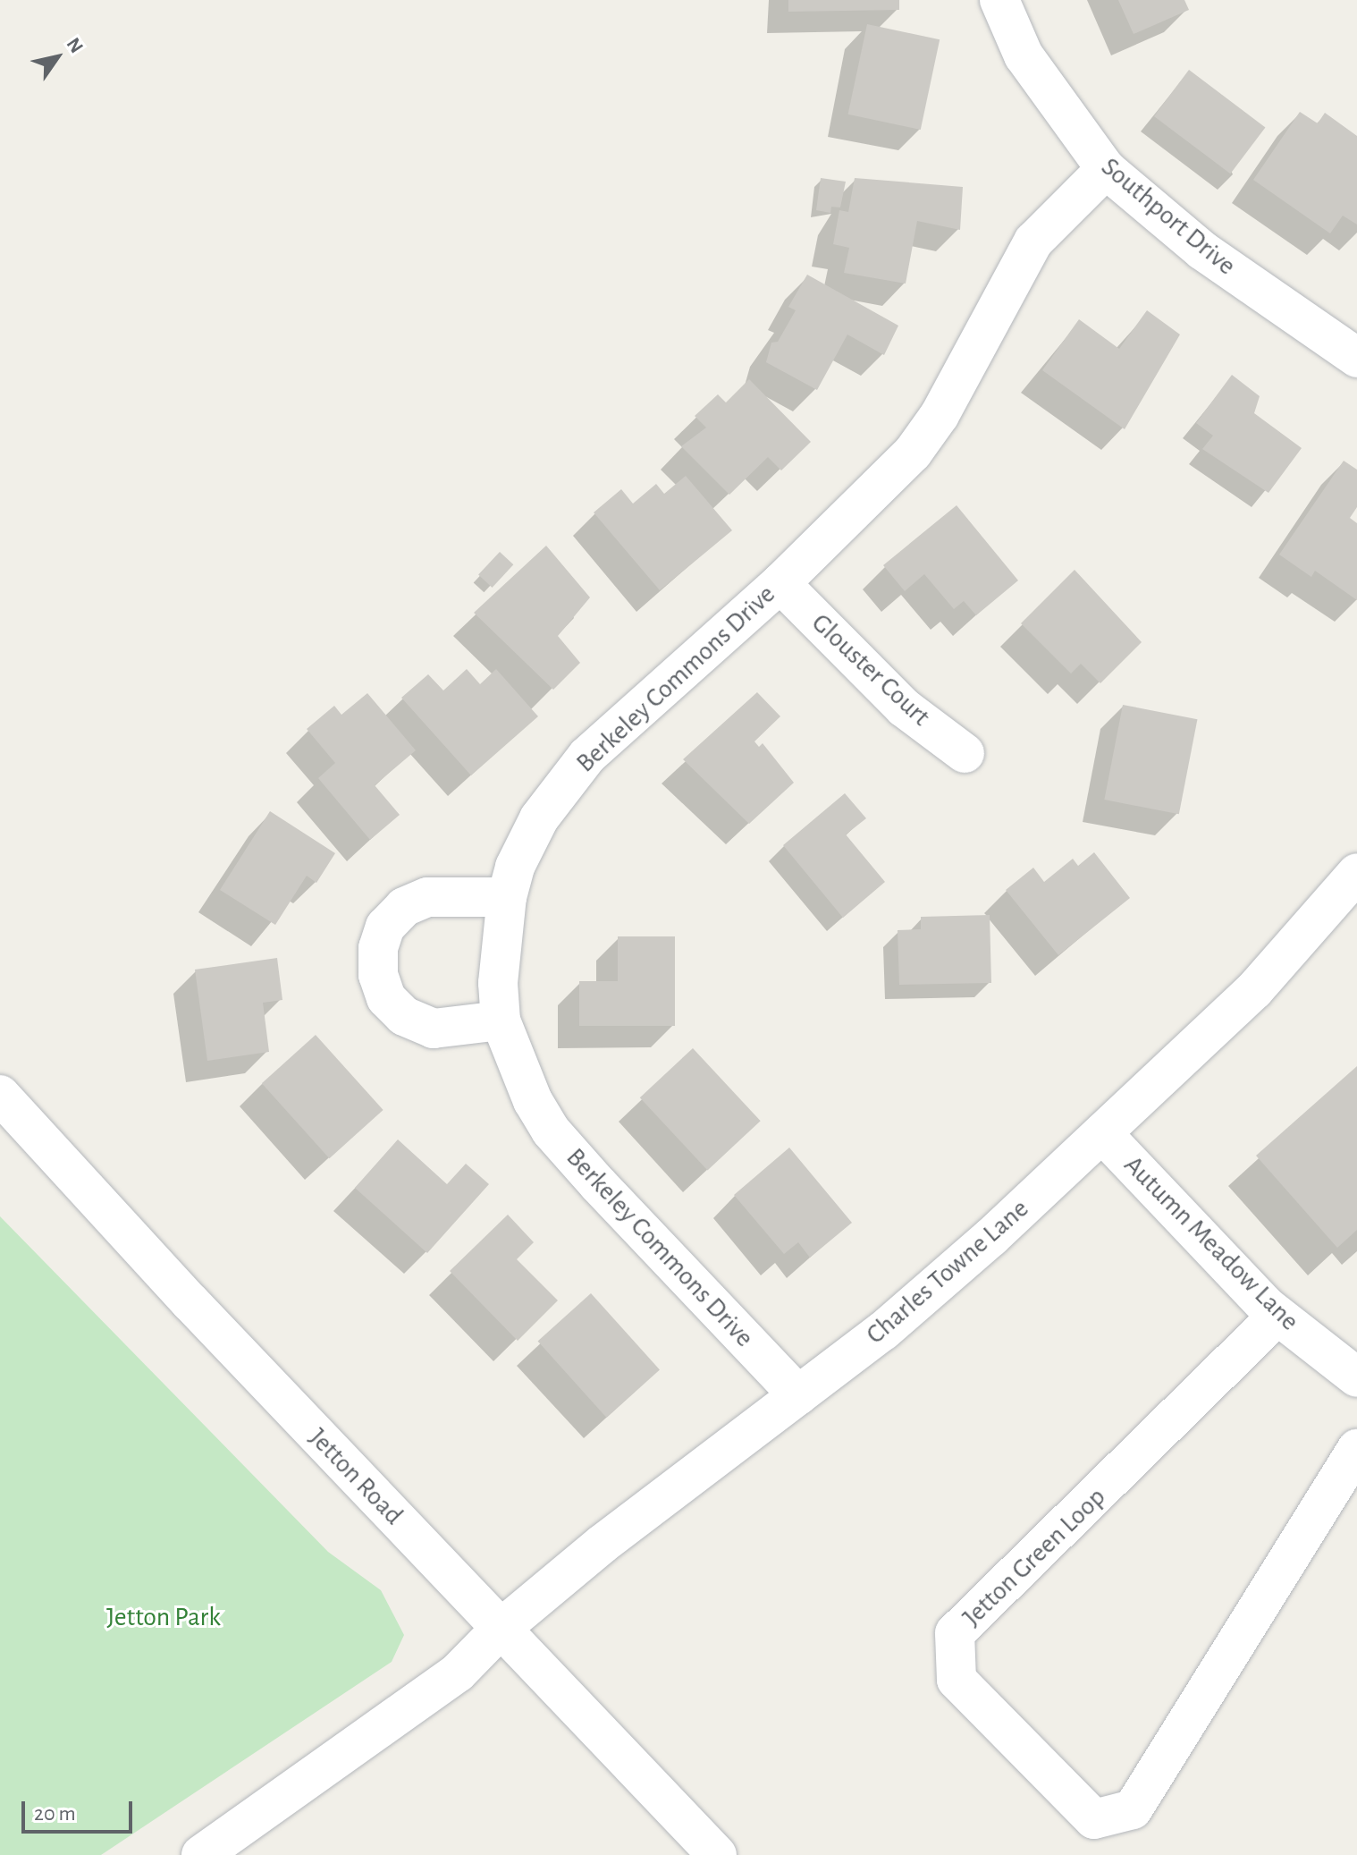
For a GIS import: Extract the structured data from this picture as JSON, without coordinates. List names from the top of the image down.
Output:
{
  "streets": {
    "street": [
      "Southport Drive",
      "Glouster Court",
      "Berkeley Commons Drive",
      "Autumn Meadow Lane",
      "Charles Towne Lane",
      "Jetton Road",
      "Jetton Green Loop"
    ]
  },
  "crossings": [
    ["Southport Drive", "Berkeley Commons Drive"],
    ["Glouster Court", "Berkeley Commons Drive"],
    ["Berkeley Commons Drive", "Charles Towne Lane"],
    ["Autumn Meadow Lane", "Charles Towne Lane"],
    ["Autumn Meadow Lane", "Jetton Green Loop"],
    ["Charles Towne Lane", "Jetton Road"]
  ],
  "parks": ["Jetton Park"],
  "scale_bar": "20 m",
  "north": "top right"
}
